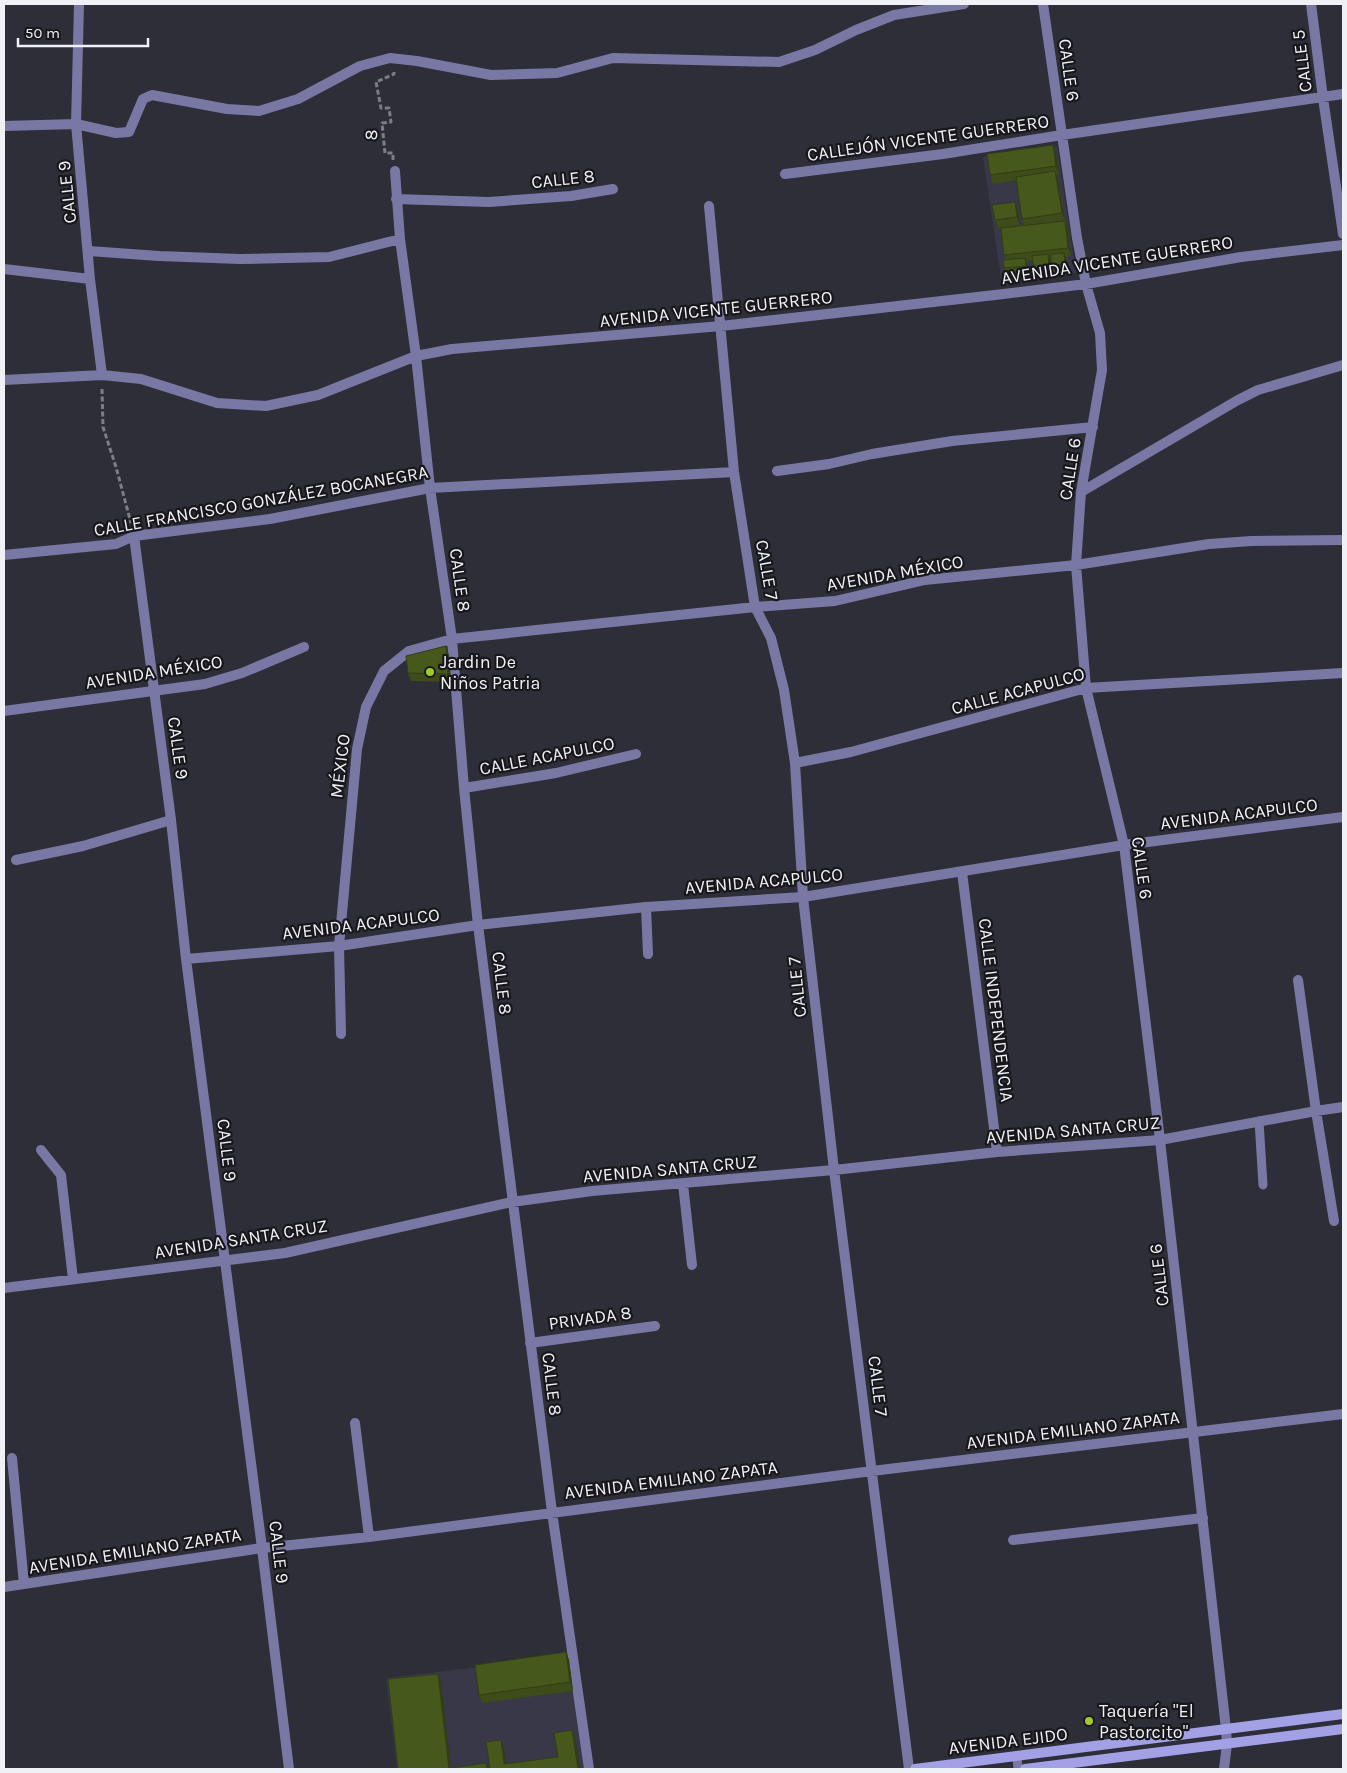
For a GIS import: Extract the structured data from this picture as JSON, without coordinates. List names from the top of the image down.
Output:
{
  "streets": {
    "main road": ["AVENIDA EJIDO"],
    "street": [
      "CALLE 5",
      "CALLE 6",
      "CALLEJÓN VICENTE GUERRERO",
      "CALLE 8",
      "CALLE 9",
      "AVENIDA VICENTE GUERRERO",
      "CALLE FRANCISCO GONZÁLEZ BOCANEGRA",
      "CALLE 7",
      "AVENIDA MÉXICO",
      "CALLE ACAPULCO",
      "MÉXICO",
      "AVENIDA ACAPULCO",
      "CALLE INDEPENDENCIA",
      "AVENIDA SANTA CRUZ",
      "PRIVADA 8",
      "AVENIDA EMILIANO ZAPATA"
    ],
    "path": ["8"]
  },
  "crossings": [
    ["CALLE 5", "CALLEJÓN VICENTE GUERRERO"],
    ["CALLE 6", "CALLEJÓN VICENTE GUERRERO"],
    ["CALLE 6", "AVENIDA VICENTE GUERRERO"],
    ["CALLE 6", "AVENIDA MÉXICO"],
    ["CALLE 6", "CALLE ACAPULCO"],
    ["CALLE 6", "AVENIDA ACAPULCO"],
    ["CALLE 6", "AVENIDA SANTA CRUZ"],
    ["CALLE 6", "AVENIDA EMILIANO ZAPATA"],
    ["CALLE 6", "AVENIDA EJIDO"],
    ["8", "CALLE 8"],
    ["CALLE 8", "AVENIDA VICENTE GUERRERO"],
    ["CALLE 8", "CALLE FRANCISCO GONZÁLEZ BOCANEGRA"],
    ["CALLE 8", "AVENIDA MÉXICO"],
    ["CALLE 8", "CALLE ACAPULCO"],
    ["CALLE 8", "MÉXICO"],
    ["CALLE 8", "AVENIDA ACAPULCO"],
    ["CALLE 8", "AVENIDA SANTA CRUZ"],
    ["CALLE 8", "PRIVADA 8"],
    ["CALLE 8", "AVENIDA EMILIANO ZAPATA"],
    ["CALLE 9", "AVENIDA VICENTE GUERRERO"],
    ["CALLE 9", "CALLE FRANCISCO GONZÁLEZ BOCANEGRA"],
    ["CALLE 9", "AVENIDA MÉXICO"],
    ["CALLE 9", "AVENIDA ACAPULCO"],
    ["CALLE 9", "AVENIDA SANTA CRUZ"],
    ["CALLE 9", "AVENIDA EMILIANO ZAPATA"],
    ["AVENIDA VICENTE GUERRERO", "CALLE 7"],
    ["CALLE FRANCISCO GONZÁLEZ BOCANEGRA", "CALLE 7"],
    ["CALLE 7", "AVENIDA MÉXICO"],
    ["CALLE 7", "CALLE ACAPULCO"],
    ["CALLE 7", "AVENIDA ACAPULCO"],
    ["CALLE 7", "AVENIDA SANTA CRUZ"],
    ["CALLE 7", "AVENIDA EMILIANO ZAPATA"],
    ["AVENIDA MÉXICO", "MÉXICO"],
    ["MÉXICO", "AVENIDA ACAPULCO"],
    ["AVENIDA ACAPULCO", "CALLE INDEPENDENCIA"],
    ["CALLE INDEPENDENCIA", "AVENIDA SANTA CRUZ"]
  ],
  "places": ["Jardin De Niños Patria", "Taquería \"El Pastorcito\""],
  "scale_bar": "50 m"
}
